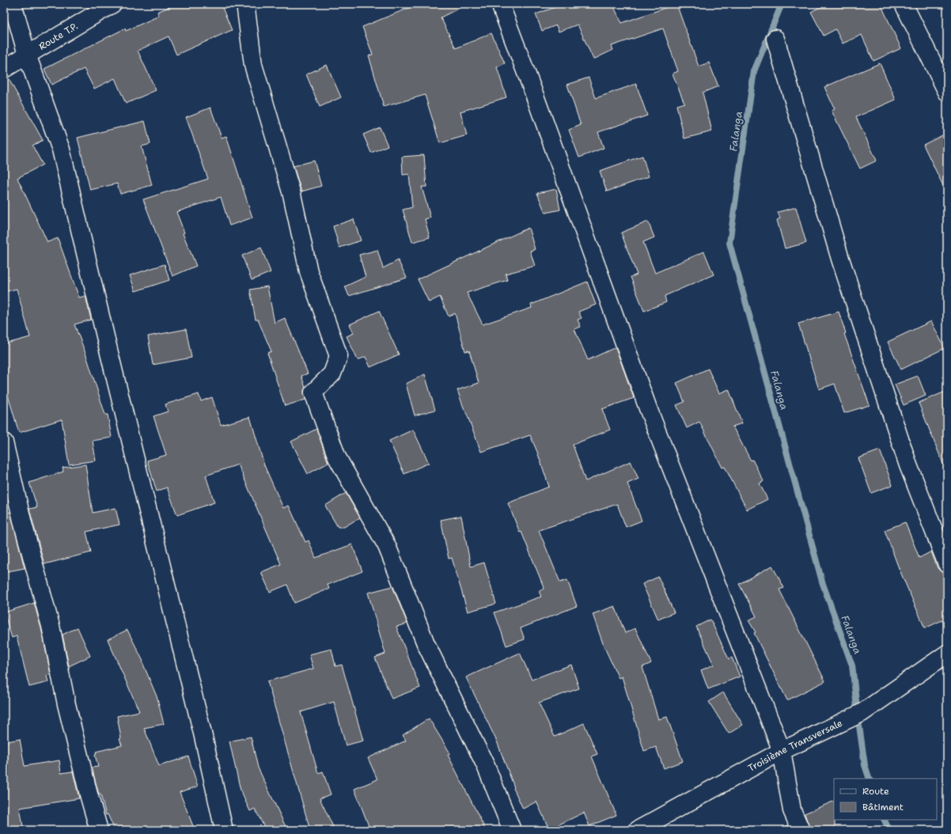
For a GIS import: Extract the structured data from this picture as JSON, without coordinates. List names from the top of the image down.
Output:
{
  "streets": {
    "street": ["Route T.P.", "Troisième Transversale"]
  },
  "water": ["Falanga"],
  "legend": ["Route", "Bâtiment"]
}
